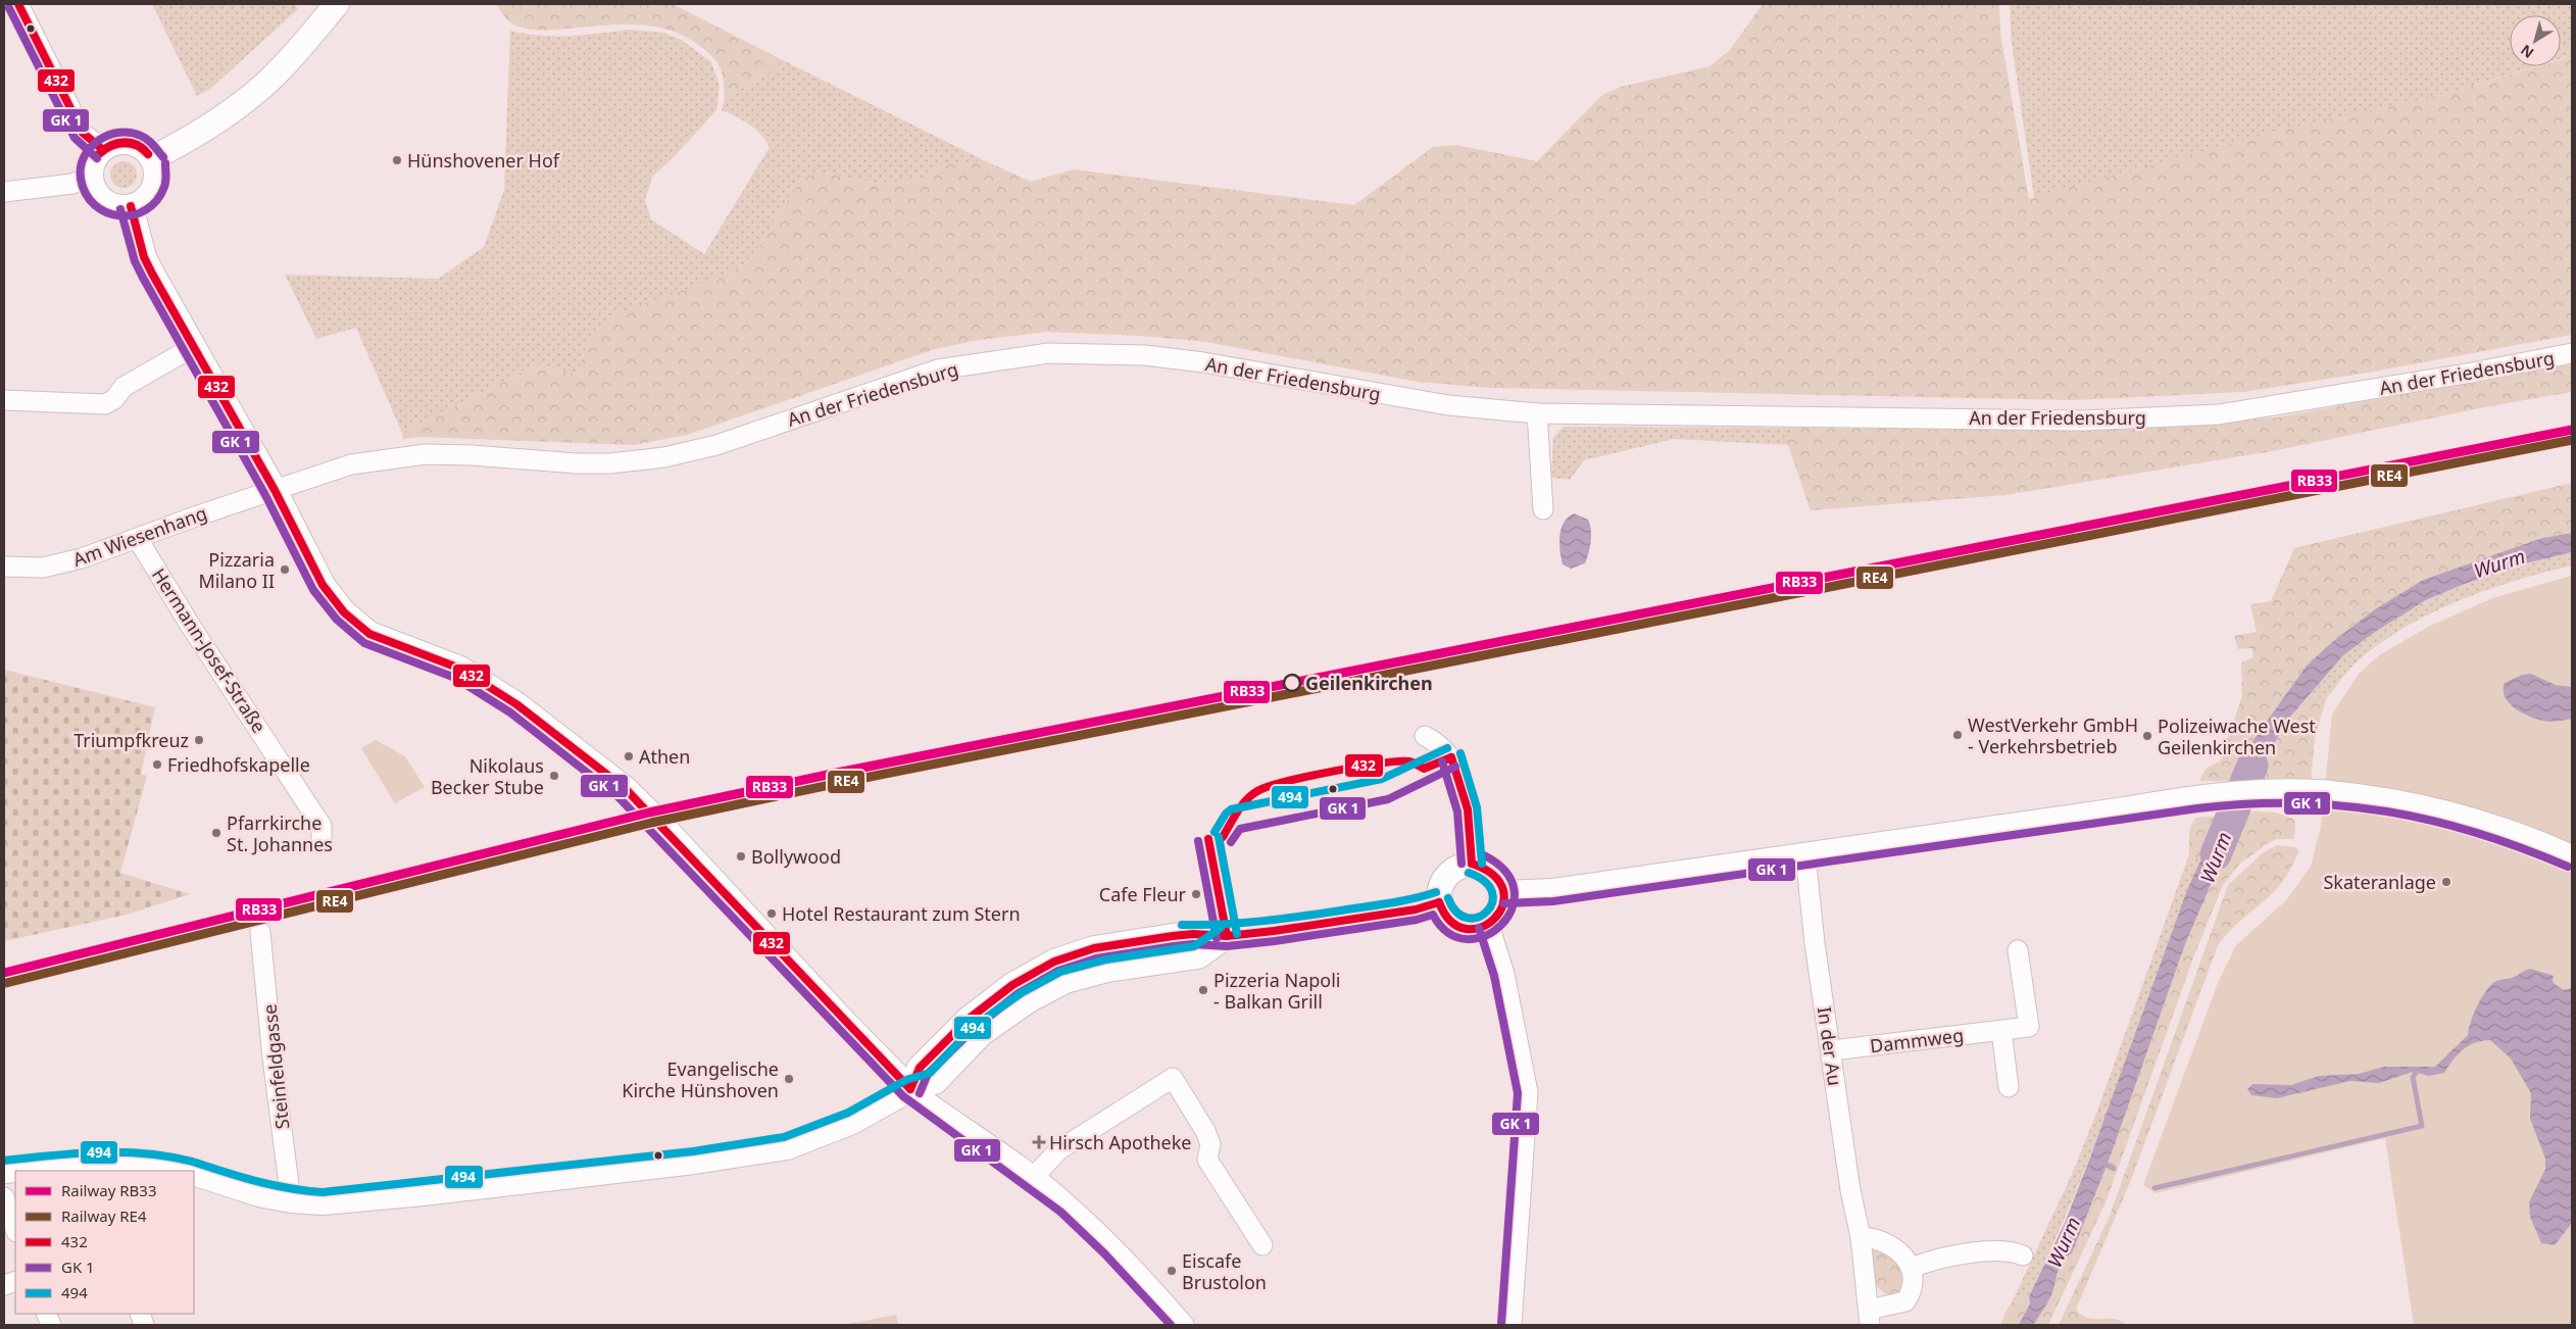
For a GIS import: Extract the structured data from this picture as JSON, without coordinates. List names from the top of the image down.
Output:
{
  "streets": {
    "street": [
      "An der Friedensburg",
      "Am Wiesenhang",
      "Hermann-Josef-Straße",
      "Dammweg",
      "In der Au",
      "Steinfeldgasse"
    ]
  },
  "crossings": [
    ["An der Friedensburg", "Am Wiesenhang"],
    ["Am Wiesenhang", "Hermann-Josef-Straße"],
    ["Dammweg", "In der Au"]
  ],
  "water": ["Wurm"],
  "places": {
    "other": [
      "Hünshovener Hof",
      "Pizzaria Milano II",
      "Geilenkirchen",
      "WestVerkehr GmbH - Verkehrsbetrieb",
      "Polizeiwache West Geilenkirchen",
      "Triumpfkreuz",
      "Athen",
      "Friedhofskapelle",
      "Nikolaus Becker Stube",
      "Pfarrkirche St. Johannes",
      "Bollywood",
      "Skateranlage",
      "Cafe Fleur",
      "Hotel Restaurant zum Stern",
      "Pizzeria Napoli - Balkan Grill",
      "Evangelische Kirche Hünshoven",
      "Eiscafe Brustolon"
    ],
    "health": ["Hirsch Apotheke"]
  },
  "lines": [
    "transit line 432",
    "rail line RB33",
    "rail line RE4",
    "transit line 494"
  ],
  "legend": [
    "Railway RB33",
    "Railway RE4",
    "432",
    "GK 1",
    "494"
  ],
  "north": "bottom left"
}
